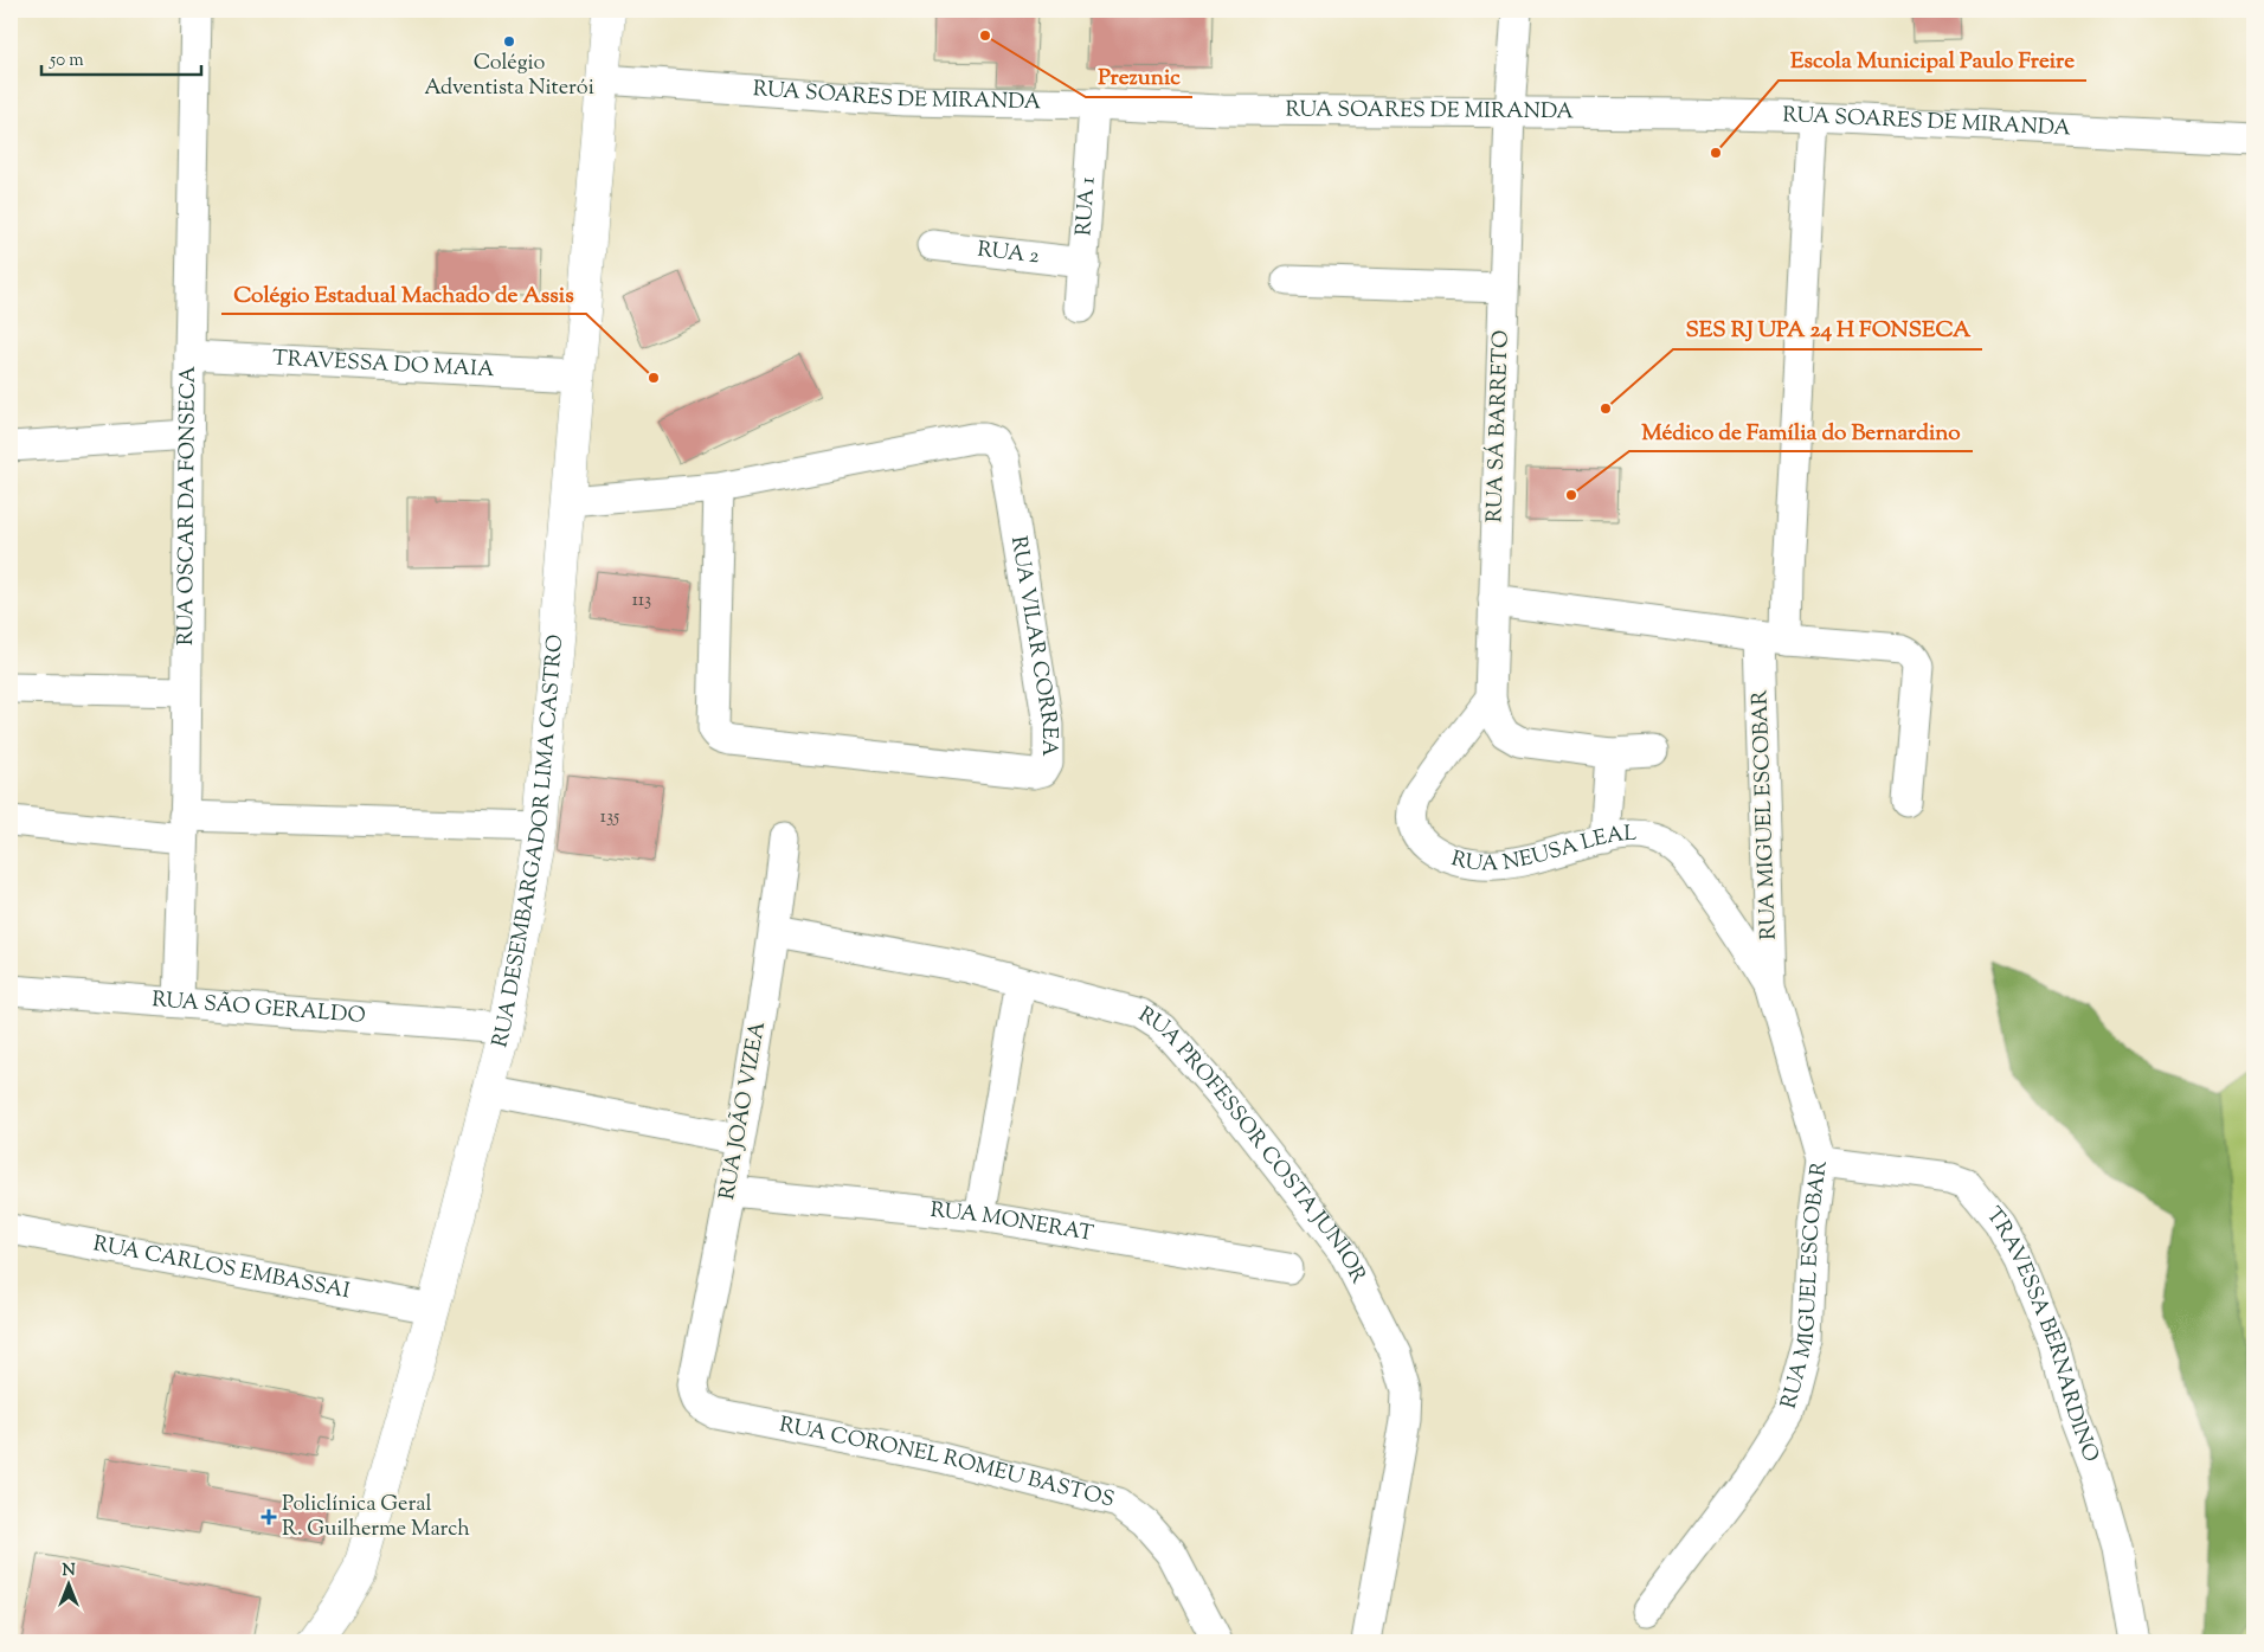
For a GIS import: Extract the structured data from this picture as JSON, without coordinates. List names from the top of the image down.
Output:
{
  "streets": {
    "main road": ["RUA DESEMBARGADOR LIMA CASTRO"],
    "street": [
      "RUA SOARES DE MIRANDA",
      "RUA 1",
      "RUA 2",
      "TRAVESSA DO MAIA",
      "RUA SÁ BARRETO",
      "RUA OSCAR DA FONSECA",
      "RUA VILAR CORREA",
      "RUA MIGUEL ESCOBAR",
      "RUA NEUSA LEAL",
      "RUA SÃO GERALDO",
      "RUA JOÃO VIZEA",
      "RUA PROFESSOR COSTA JUNIOR",
      "RUA MONERAT",
      "RUA CARLOS EMBASSAI",
      "TRAVESSA BERNARDINO",
      "RUA CORONEL ROMEU BASTOS"
    ]
  },
  "crossings": [
    ["RUA SOARES DE MIRANDA", "RUA 1"],
    ["RUA SOARES DE MIRANDA", "RUA SÁ BARRETO"],
    ["RUA SOARES DE MIRANDA", "RUA MIGUEL ESCOBAR"],
    ["RUA SOARES DE MIRANDA", "RUA DESEMBARGADOR LIMA CASTRO"],
    ["RUA 1", "RUA 2"],
    ["TRAVESSA DO MAIA", "RUA OSCAR DA FONSECA"],
    ["TRAVESSA DO MAIA", "RUA DESEMBARGADOR LIMA CASTRO"],
    ["RUA SÁ BARRETO", "RUA NEUSA LEAL"],
    ["RUA OSCAR DA FONSECA", "RUA SÃO GERALDO"],
    ["RUA VILAR CORREA", "RUA DESEMBARGADOR LIMA CASTRO"],
    ["RUA MIGUEL ESCOBAR", "RUA NEUSA LEAL"],
    ["RUA MIGUEL ESCOBAR", "TRAVESSA BERNARDINO"],
    ["RUA DESEMBARGADOR LIMA CASTRO", "RUA SÃO GERALDO"],
    ["RUA DESEMBARGADOR LIMA CASTRO", "RUA CARLOS EMBASSAI"],
    ["RUA JOÃO VIZEA", "RUA PROFESSOR COSTA JUNIOR"],
    ["RUA JOÃO VIZEA", "RUA MONERAT"],
    ["RUA JOÃO VIZEA", "RUA CORONEL ROMEU BASTOS"]
  ],
  "places": {
    "other": [
      "Prezunic",
      "Colégio Adventista Niterói",
      "Escola Municipal Paulo Freire",
      "Colégio Estadual Machado de Assis",
      "SES RJ UPA 24 H FONSECA",
      "Médico de Família do Bernardino"
    ],
    "health": ["Policlínica Geral R. Guilherme March"]
  },
  "house_numbers": ["113", "135"],
  "scale_bar": "50 m",
  "north": "top"
}
